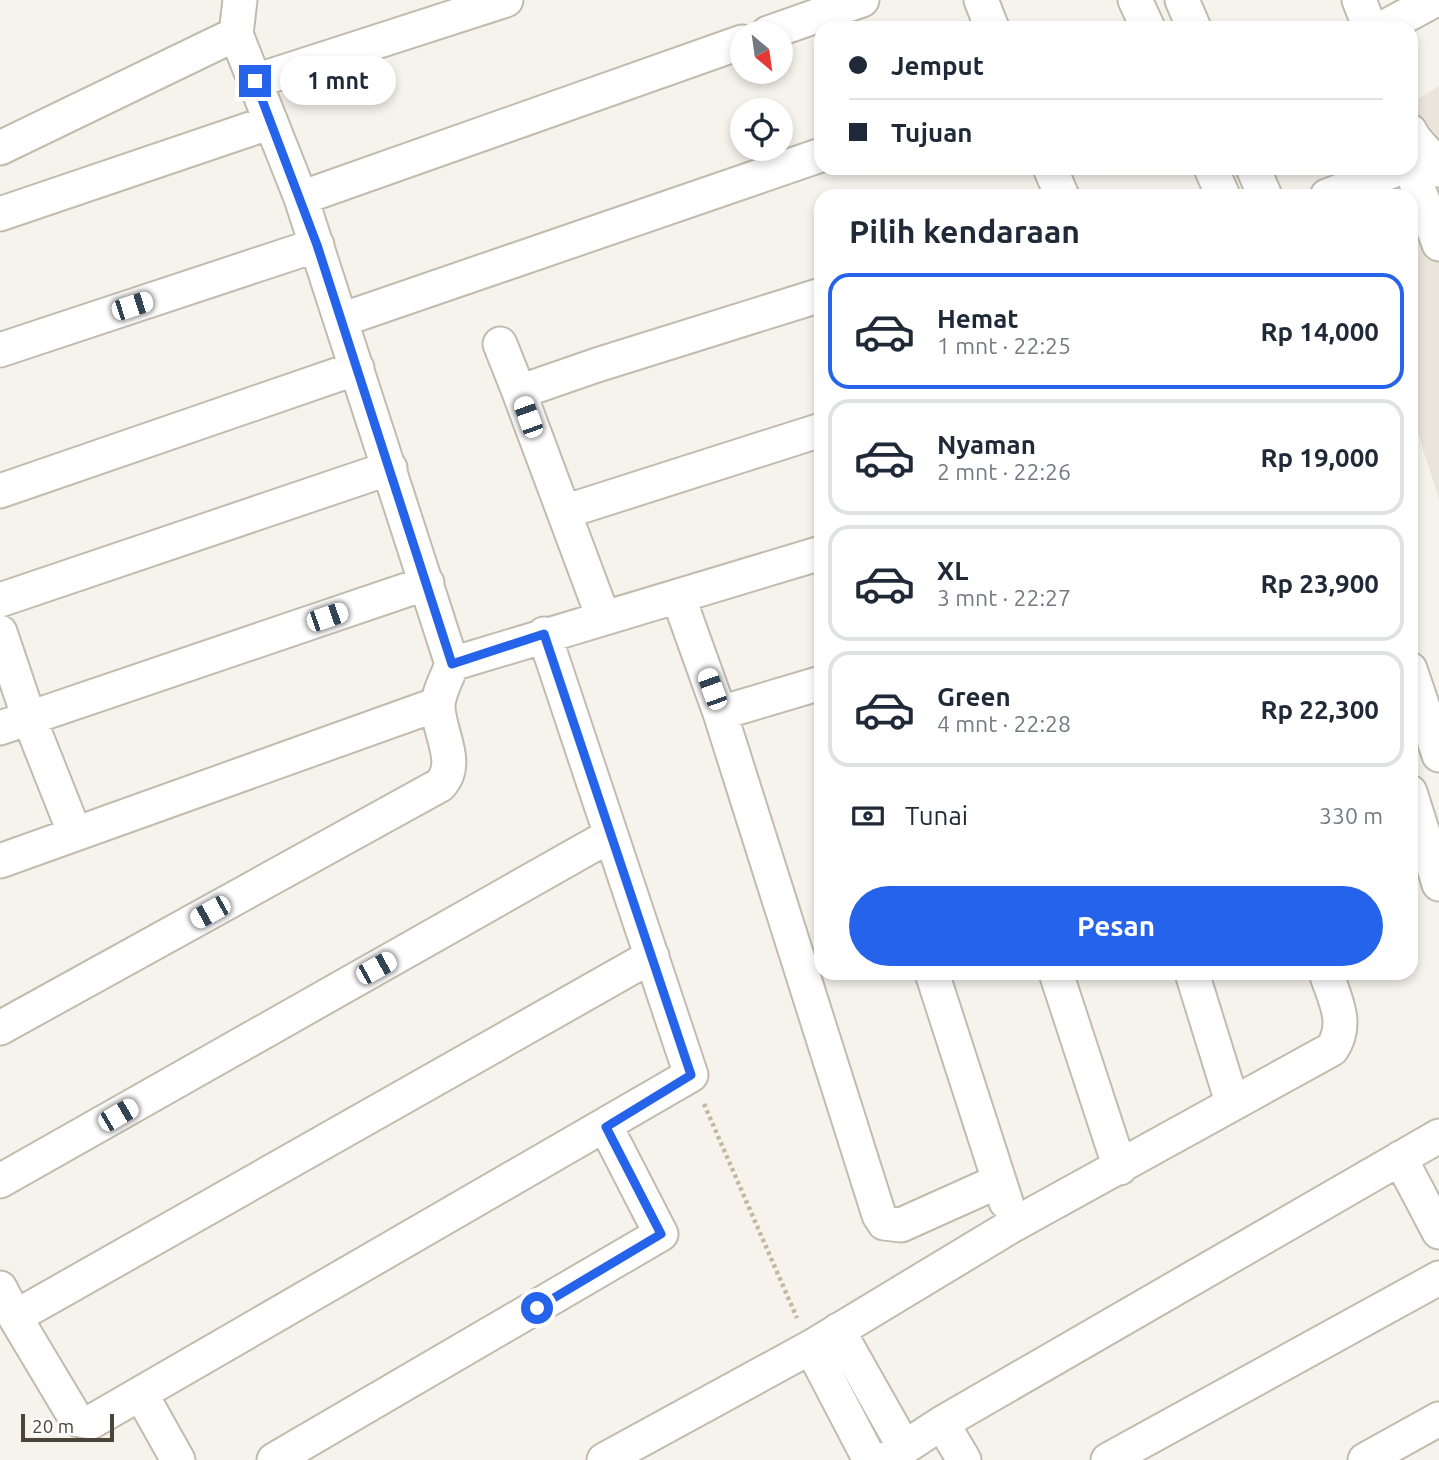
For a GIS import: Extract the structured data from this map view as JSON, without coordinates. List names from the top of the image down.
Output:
{
  "scale_bar": "20 m",
  "north": "bottom right",
  "page": {
    "banner": ["Jemput", "Tujuan"],
    "bubble": "1 mnt",
    "heading": "Pilih kendaraan",
    "list": [
      {
        "name": "Hemat",
        "note": "1 mnt · 22:25",
        "value": "Rp 14,000"
      },
      {
        "name": "Nyaman",
        "note": "2 mnt · 22:26",
        "value": "Rp 19,000"
      },
      {
        "name": "XL",
        "note": "3 mnt · 22:27",
        "value": "Rp 23,900"
      },
      {
        "name": "Green",
        "note": "4 mnt · 22:28",
        "value": "Rp 22,300"
      }
    ],
    "pay": ["Tunai", "330 m"],
    "buttons": "Pesan",
    "scale": "20 m"
  }
}
